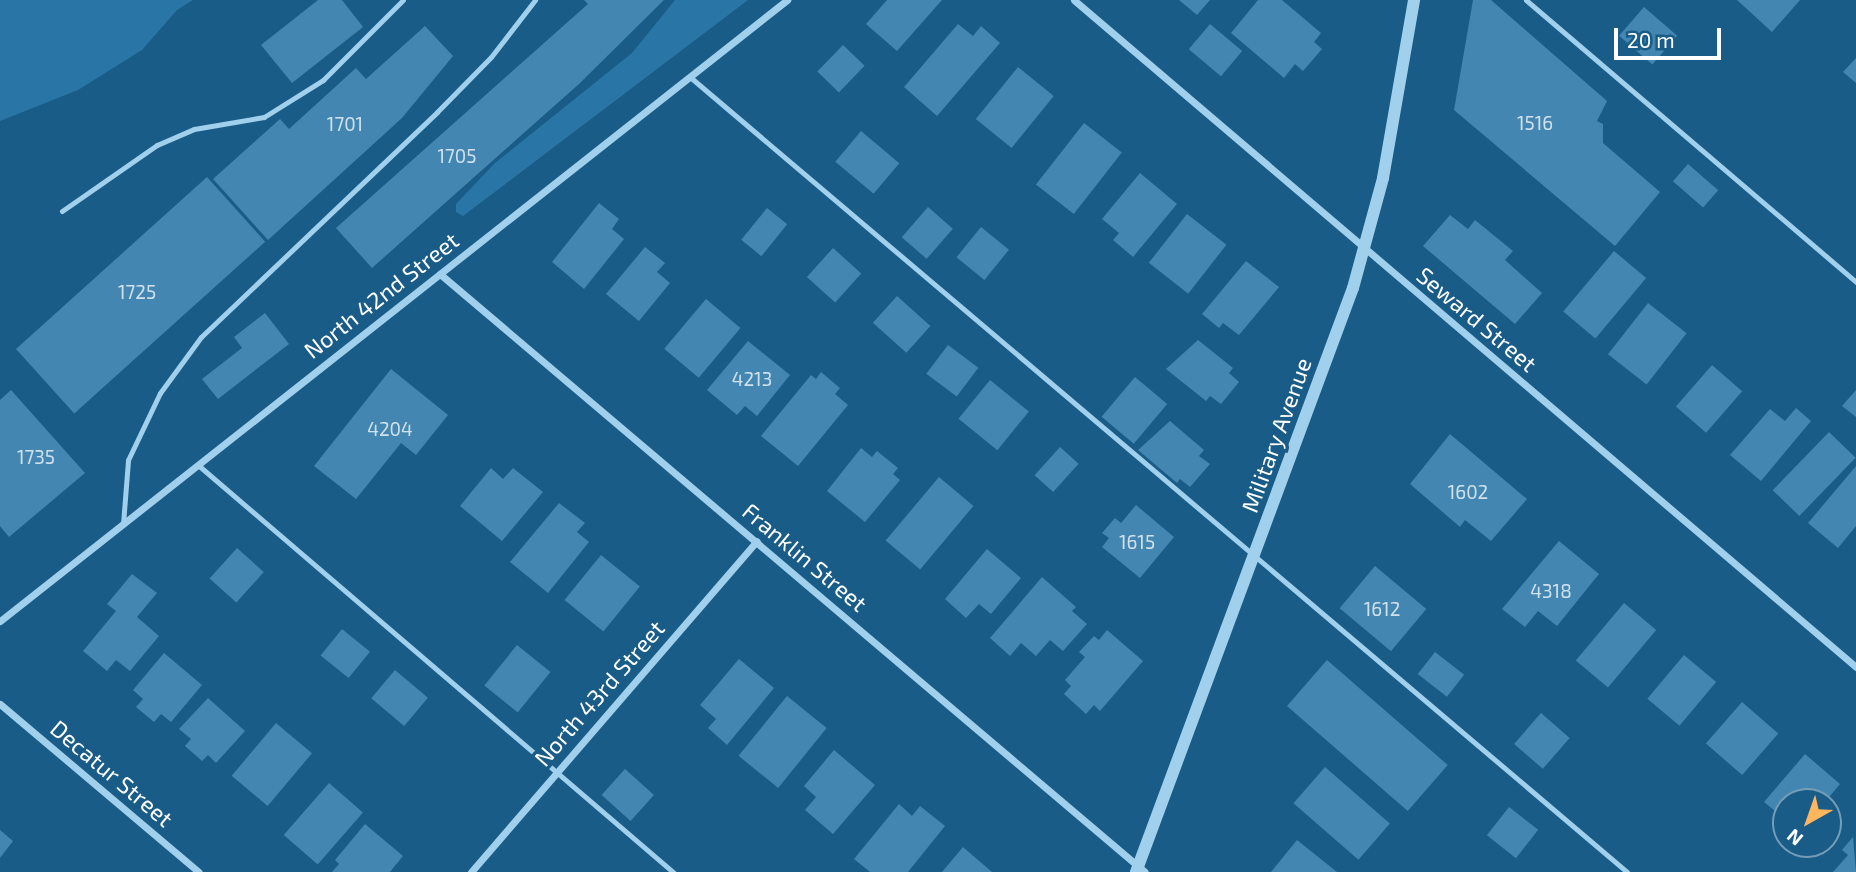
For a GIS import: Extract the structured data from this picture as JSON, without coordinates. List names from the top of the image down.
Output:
{
  "streets": {
    "street": [
      "North 42nd Street",
      "Seward Street",
      "Military Avenue",
      "Franklin Street",
      "North 43rd Street",
      "Decatur Street"
    ]
  },
  "crossings": [
    ["North 42nd Street", "Franklin Street"],
    ["Seward Street", "Military Avenue"],
    ["Military Avenue", "Franklin Street"],
    ["Franklin Street", "North 43rd Street"]
  ],
  "house_numbers": [
    "1516",
    "1701",
    "1705",
    "1725",
    "4213",
    "4204",
    "1735",
    "1602",
    "1615",
    "4318",
    "1612"
  ],
  "scale_bar": "20 m",
  "north": "bottom left"
}
